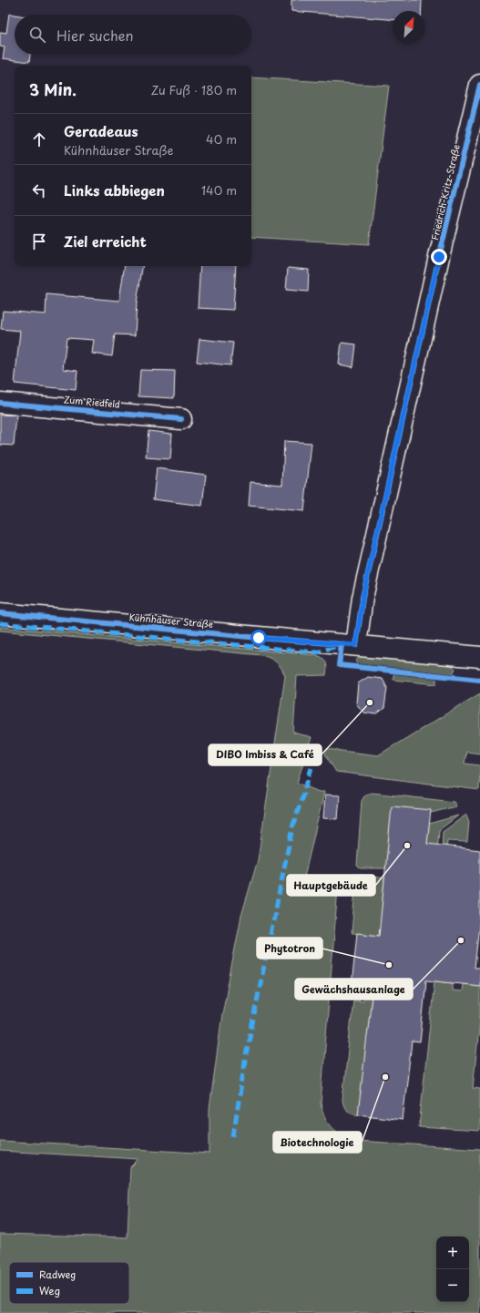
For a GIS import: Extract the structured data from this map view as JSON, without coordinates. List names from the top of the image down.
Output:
{
  "streets": {
    "street": ["Friedrich-Kritz-Straße", "Zum Riedfeld", "Kühnhäuser Straße"]
  },
  "crossings": [
    ["Friedrich-Kritz-Straße", "Kühnhäuser Straße"]
  ],
  "places": [
    "DIBO Imbiss & Café",
    "Hauptgebäude",
    "Gewächshausanlage",
    "Phytotron",
    "Biotechnologie"
  ],
  "legend": ["Radweg", "Weg"],
  "north": "top right",
  "page": {
    "search": "Hier suchen",
    "heading": ["3 Min.", "Zu Fuß · 180 m"],
    "list": [
      ["Geradeaus", "Kühnhäuser Straße", "40 m"],
      ["Links abbiegen", "140 m"],
      "Ziel erreicht"
    ],
    "map_buttons": ["+", "−"]
  }
}
